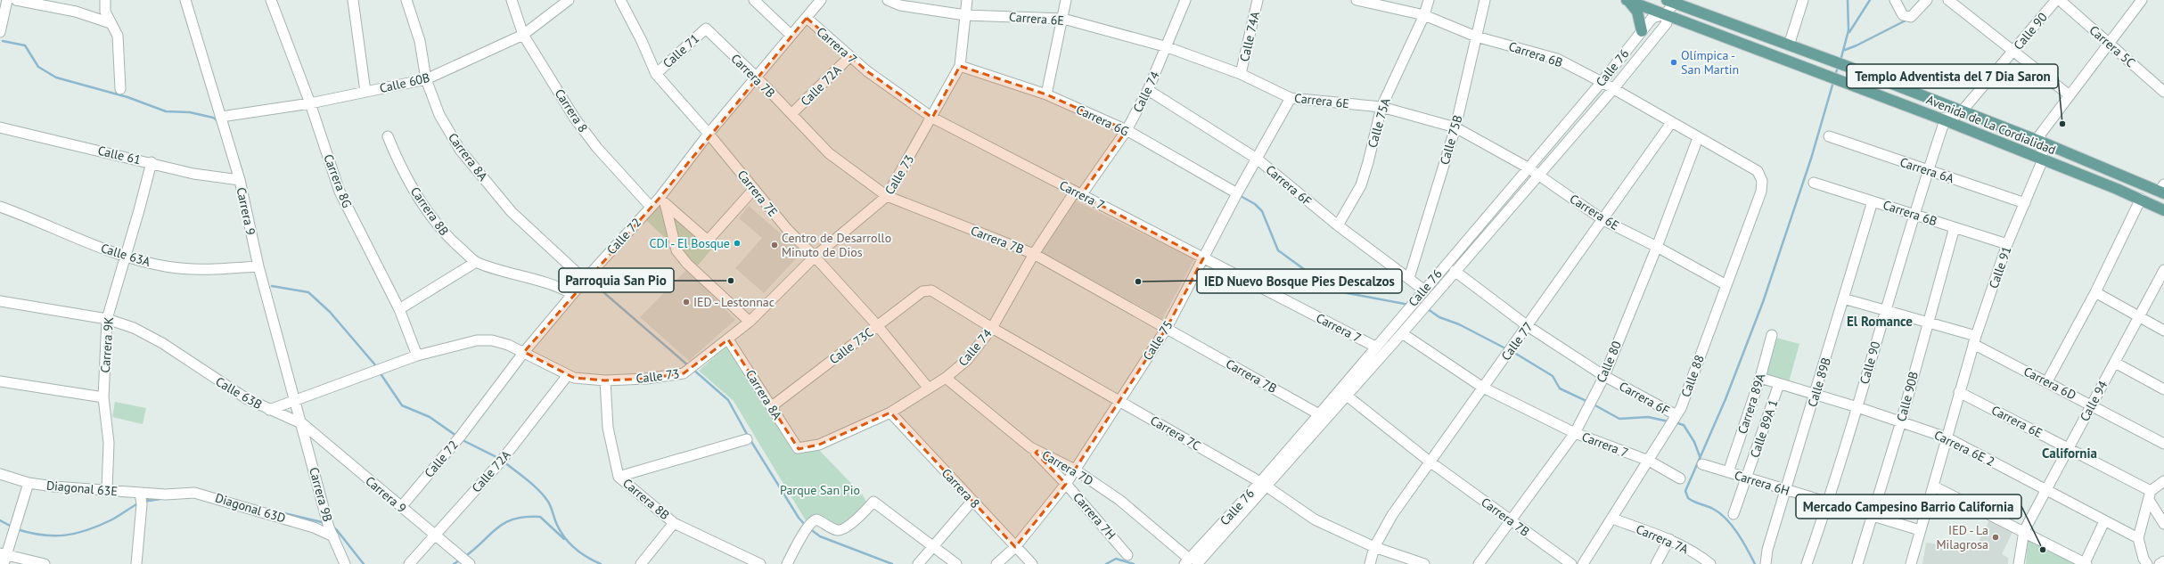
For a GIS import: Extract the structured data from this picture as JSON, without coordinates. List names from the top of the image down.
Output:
{
  "streets": {
    "main road": ["Avenida de La Cordialidad"],
    "street": [
      "Carrera 6E",
      "Calle 90",
      "Calle 74A",
      "Carrera 7",
      "Carrera 5C",
      "Calle 71",
      "Carrera 6B",
      "Calle 76",
      "Carrera 7B",
      "Calle 60B",
      "Calle 72A",
      "Calle 74",
      "Carrera 8",
      "Carrera 6G",
      "Calle 75A",
      "Calle 75B",
      "Calle 61",
      "Carrera 8A",
      "Carrera 6A",
      "Calle 73",
      "Carrera 8G",
      "Carrera 6F",
      "Carrera 7E",
      "Carrera 9",
      "Carrera 8B",
      "Calle 72",
      "Calle 63A",
      "Calle 91",
      "Calle 75",
      "Calle 77",
      "Carrera 9K",
      "Calle 73C",
      "Calle 80",
      "Calle 88",
      "Calle 89B",
      "Carrera 6D",
      "Calle 63B",
      "Calle 90B",
      "Calle 94",
      "Carrera 89A",
      "Calle 89A 1",
      "Carrera 7C",
      "Carrera 6E 2",
      "Carrera 7D",
      "Carrera 6H",
      "Diagonal 63E",
      "Carrera 9B",
      "Diagonal 63D",
      "Carrera 7H",
      "Carrera 7A"
    ]
  },
  "crossings": [
    ["Carrera 6E", "Calle 74A"],
    ["Carrera 6E", "Calle 76"],
    ["Carrera 6E", "Calle 74"],
    ["Carrera 6E", "Calle 75A"],
    ["Carrera 6E", "Calle 75B"],
    ["Carrera 6E", "Calle 73"],
    ["Carrera 6E", "Calle 91"],
    ["Carrera 6E", "Calle 75"],
    ["Carrera 6E", "Calle 77"],
    ["Carrera 6E", "Calle 80"],
    ["Carrera 6E", "Calle 88"],
    ["Carrera 6E", "Calle 94"],
    ["Calle 90", "Carrera 6B"],
    ["Calle 90", "Avenida de La Cordialidad"],
    ["Calle 90", "Carrera 6A"],
    ["Calle 90", "Carrera 6D"],
    ["Calle 90", "Carrera 6E 2"],
    ["Calle 90", "Carrera 6H"],
    ["Carrera 7", "Calle 76"],
    ["Carrera 7", "Calle 72A"],
    ["Carrera 7", "Calle 74"],
    ["Carrera 7", "Calle 73"],
    ["Carrera 7", "Calle 72"],
    ["Carrera 7", "Calle 75"],
    ["Carrera 7", "Calle 77"],
    ["Carrera 7", "Calle 80"],
    ["Carrera 7", "Calle 88"],
    ["Carrera 5C", "Calle 91"],
    ["Calle 71", "Carrera 7B"],
    ["Calle 71", "Carrera 7E"],
    ["Carrera 6B", "Calle 76"],
    ["Carrera 6B", "Calle 75A"],
    ["Carrera 6B", "Calle 75B"],
    ["Carrera 6B", "Calle 91"],
    ["Carrera 6B", "Calle 77"],
    ["Carrera 6B", "Calle 80"],
    ["Carrera 6B", "Calle 88"],
    ["Carrera 6B", "Calle 89B"],
    ["Carrera 6B", "Calle 90B"],
    ["Calle 76", "Carrera 7B"],
    ["Calle 76", "Avenida de La Cordialidad"],
    ["Calle 76", "Carrera 6F"],
    ["Calle 76", "Carrera 7C"],
    ["Calle 76", "Carrera 7D"],
    ["Carrera 7B", "Calle 72A"],
    ["Carrera 7B", "Calle 74"],
    ["Carrera 7B", "Calle 73"],
    ["Carrera 7B", "Calle 72"],
    ["Carrera 7B", "Calle 75"],
    ["Carrera 7B", "Calle 77"],
    ["Carrera 7B", "Calle 80"],
    ["Calle 60B", "Carrera 8"],
    ["Calle 60B", "Carrera 8A"],
    ["Calle 60B", "Carrera 8G"],
    ["Calle 60B", "Carrera 9"],
    ["Calle 72A", "Calle 73"],
    ["Calle 72A", "Carrera 9"],
    ["Calle 72A", "Calle 63B"],
    ["Calle 74", "Carrera 8"],
    ["Calle 74", "Carrera 6G"],
    ["Calle 74", "Carrera 8A"],
    ["Calle 74", "Carrera 6F"],
    ["Calle 74", "Carrera 7E"],
    ["Calle 74", "Carrera 7C"],
    ["Calle 74", "Carrera 7D"],
    ["Carrera 8", "Calle 72"],
    ["Carrera 8", "Calle 75"],
    ["Carrera 6G", "Calle 73"],
    ["Carrera 6G", "Calle 75"],
    ["Calle 75A", "Carrera 6F"],
    ["Avenida de La Cordialidad", "Calle 91"],
    ["Calle 75B", "Carrera 6F"],
    ["Calle 61", "Carrera 9"],
    ["Calle 61", "Carrera 9K"],
    ["Carrera 8A", "Calle 73"],
    ["Carrera 8A", "Calle 72"],
    ["Carrera 8A", "Calle 73C"],
    ["Carrera 6A", "Calle 91"],
    ["Calle 73", "Carrera 7E"],
    ["Calle 73", "Carrera 8B"],
    ["Calle 73", "Calle 63B"],
    ["Carrera 8G", "Calle 63B"],
    ["Carrera 6F", "Calle 75"],
    ["Carrera 6F", "Calle 77"],
    ["Carrera 6F", "Calle 80"],
    ["Carrera 6F", "Calle 88"],
    ["Carrera 7E", "Calle 72"],
    ["Carrera 7E", "Calle 73C"],
    ["Carrera 9", "Calle 72"],
    ["Carrera 9", "Calle 63A"],
    ["Carrera 9", "Calle 63B"],
    ["Carrera 9", "Carrera 9B"],
    ["Carrera 8B", "Calle 72"],
    ["Calle 72", "Calle 63B"],
    ["Calle 63A", "Carrera 9K"],
    ["Calle 91", "Carrera 6D"],
    ["Calle 91", "Carrera 6E 2"],
    ["Calle 91", "Carrera 6H"],
    ["Calle 75", "Carrera 7C"],
    ["Calle 75", "Carrera 7D"],
    ["Calle 75", "Carrera 7H"],
    ["Calle 77", "Carrera 7C"],
    ["Carrera 9K", "Calle 63B"],
    ["Carrera 9K", "Diagonal 63E"],
    ["Calle 73C", "Carrera 7C"],
    ["Calle 88", "Carrera 7A"],
    ["Calle 89B", "Carrera 6D"],
    ["Calle 89B", "Carrera 6E 2"],
    ["Calle 89B", "Carrera 6H"],
    ["Carrera 6D", "Calle 90B"],
    ["Carrera 6D", "Calle 94"],
    ["Calle 90B", "Carrera 6E 2"],
    ["Calle 90B", "Carrera 6H"],
    ["Calle 94", "Carrera 6E 2"],
    ["Carrera 89A", "Carrera 6E 2"],
    ["Carrera 89A", "Carrera 6H"],
    ["Calle 89A 1", "Carrera 6E 2"],
    ["Calle 89A 1", "Carrera 6H"],
    ["Carrera 7D", "Carrera 7H"],
    ["Diagonal 63E", "Diagonal 63D"],
    ["Carrera 9B", "Diagonal 63D"]
  ],
  "districts": ["El Romance", "California"],
  "parks": ["Parque San Pio"],
  "places": [
    "Olímpica - San Martin",
    "Templo Adventista del 7 Dia Saron",
    "CDI - El Bosque",
    "Centro de Desarrollo Minuto de Dios",
    "Parroquia San Pio",
    "IED Nuevo Bosque Pies Descalzos",
    "IED - Lestonnac",
    "IED - La Milagrosa",
    "Mercado Campesino Barrio California"
  ]
}
